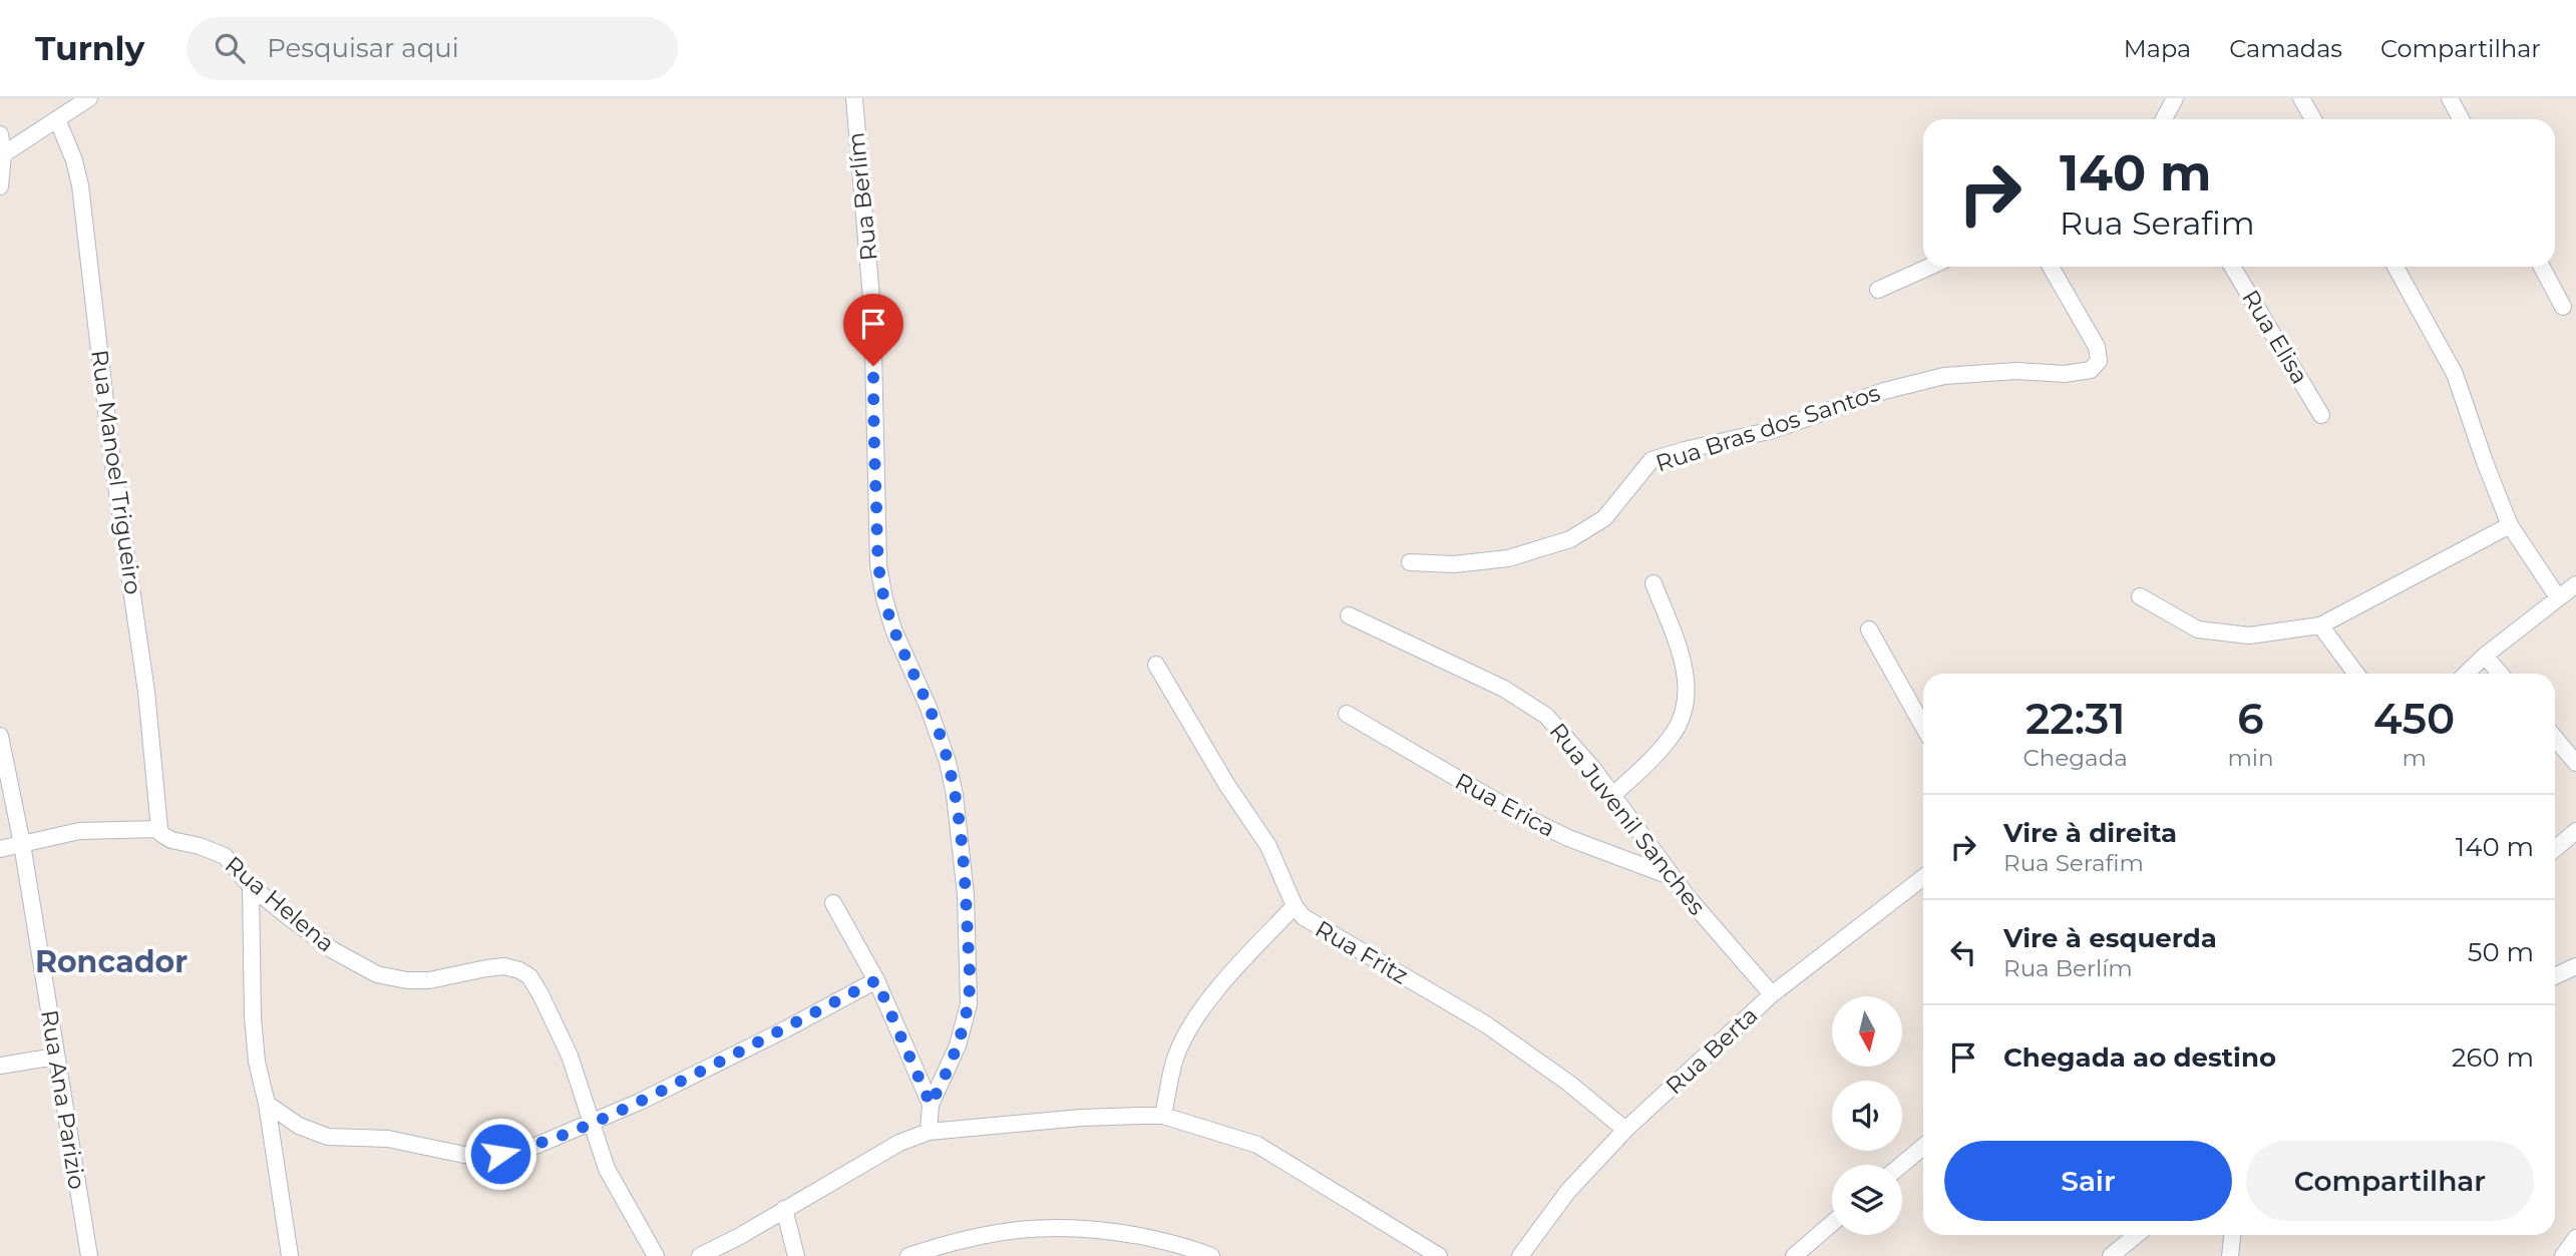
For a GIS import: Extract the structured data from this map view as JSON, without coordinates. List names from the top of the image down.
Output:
{
  "streets": {
    "street": [
      "Rua Berlím",
      "Rua Elisa",
      "Rua Bras dos Santos",
      "Rua Manoel Trigueiro",
      "Rua Erica",
      "Rua Juvenil Sanches",
      "Rua Helena",
      "Rua Fritz",
      "Rua Berta",
      "Rua Ana Parizio"
    ]
  },
  "crossings": [
    ["Rua Manoel Trigueiro", "Rua Helena"],
    ["Rua Erica", "Rua Juvenil Sanches"],
    ["Rua Juvenil Sanches", "Rua Berta"],
    ["Rua Helena", "Rua Ana Parizio"],
    ["Rua Fritz", "Rua Berta"]
  ],
  "districts": ["Roncador"],
  "north": "bottom",
  "page": {
    "header": "Turnly",
    "search": "Pesquisar aqui",
    "nav": ["Mapa", "Camadas", "Compartilhar"],
    "turn": ["140 m", "Rua Serafim"],
    "eta": [
      "22:31",
      "Chegada",
      "6",
      "min",
      "450",
      "m"
    ],
    "list": [
      {
        "name": "Vire à direita",
        "note": "Rua Serafim",
        "value": "140 m"
      },
      {
        "name": "Vire à esquerda",
        "note": "Rua Berlím",
        "value": "50 m"
      },
      {
        "name": "Chegada ao destino",
        "value": "260 m"
      }
    ],
    "buttons": ["Sair", "Compartilhar"]
  }
}
